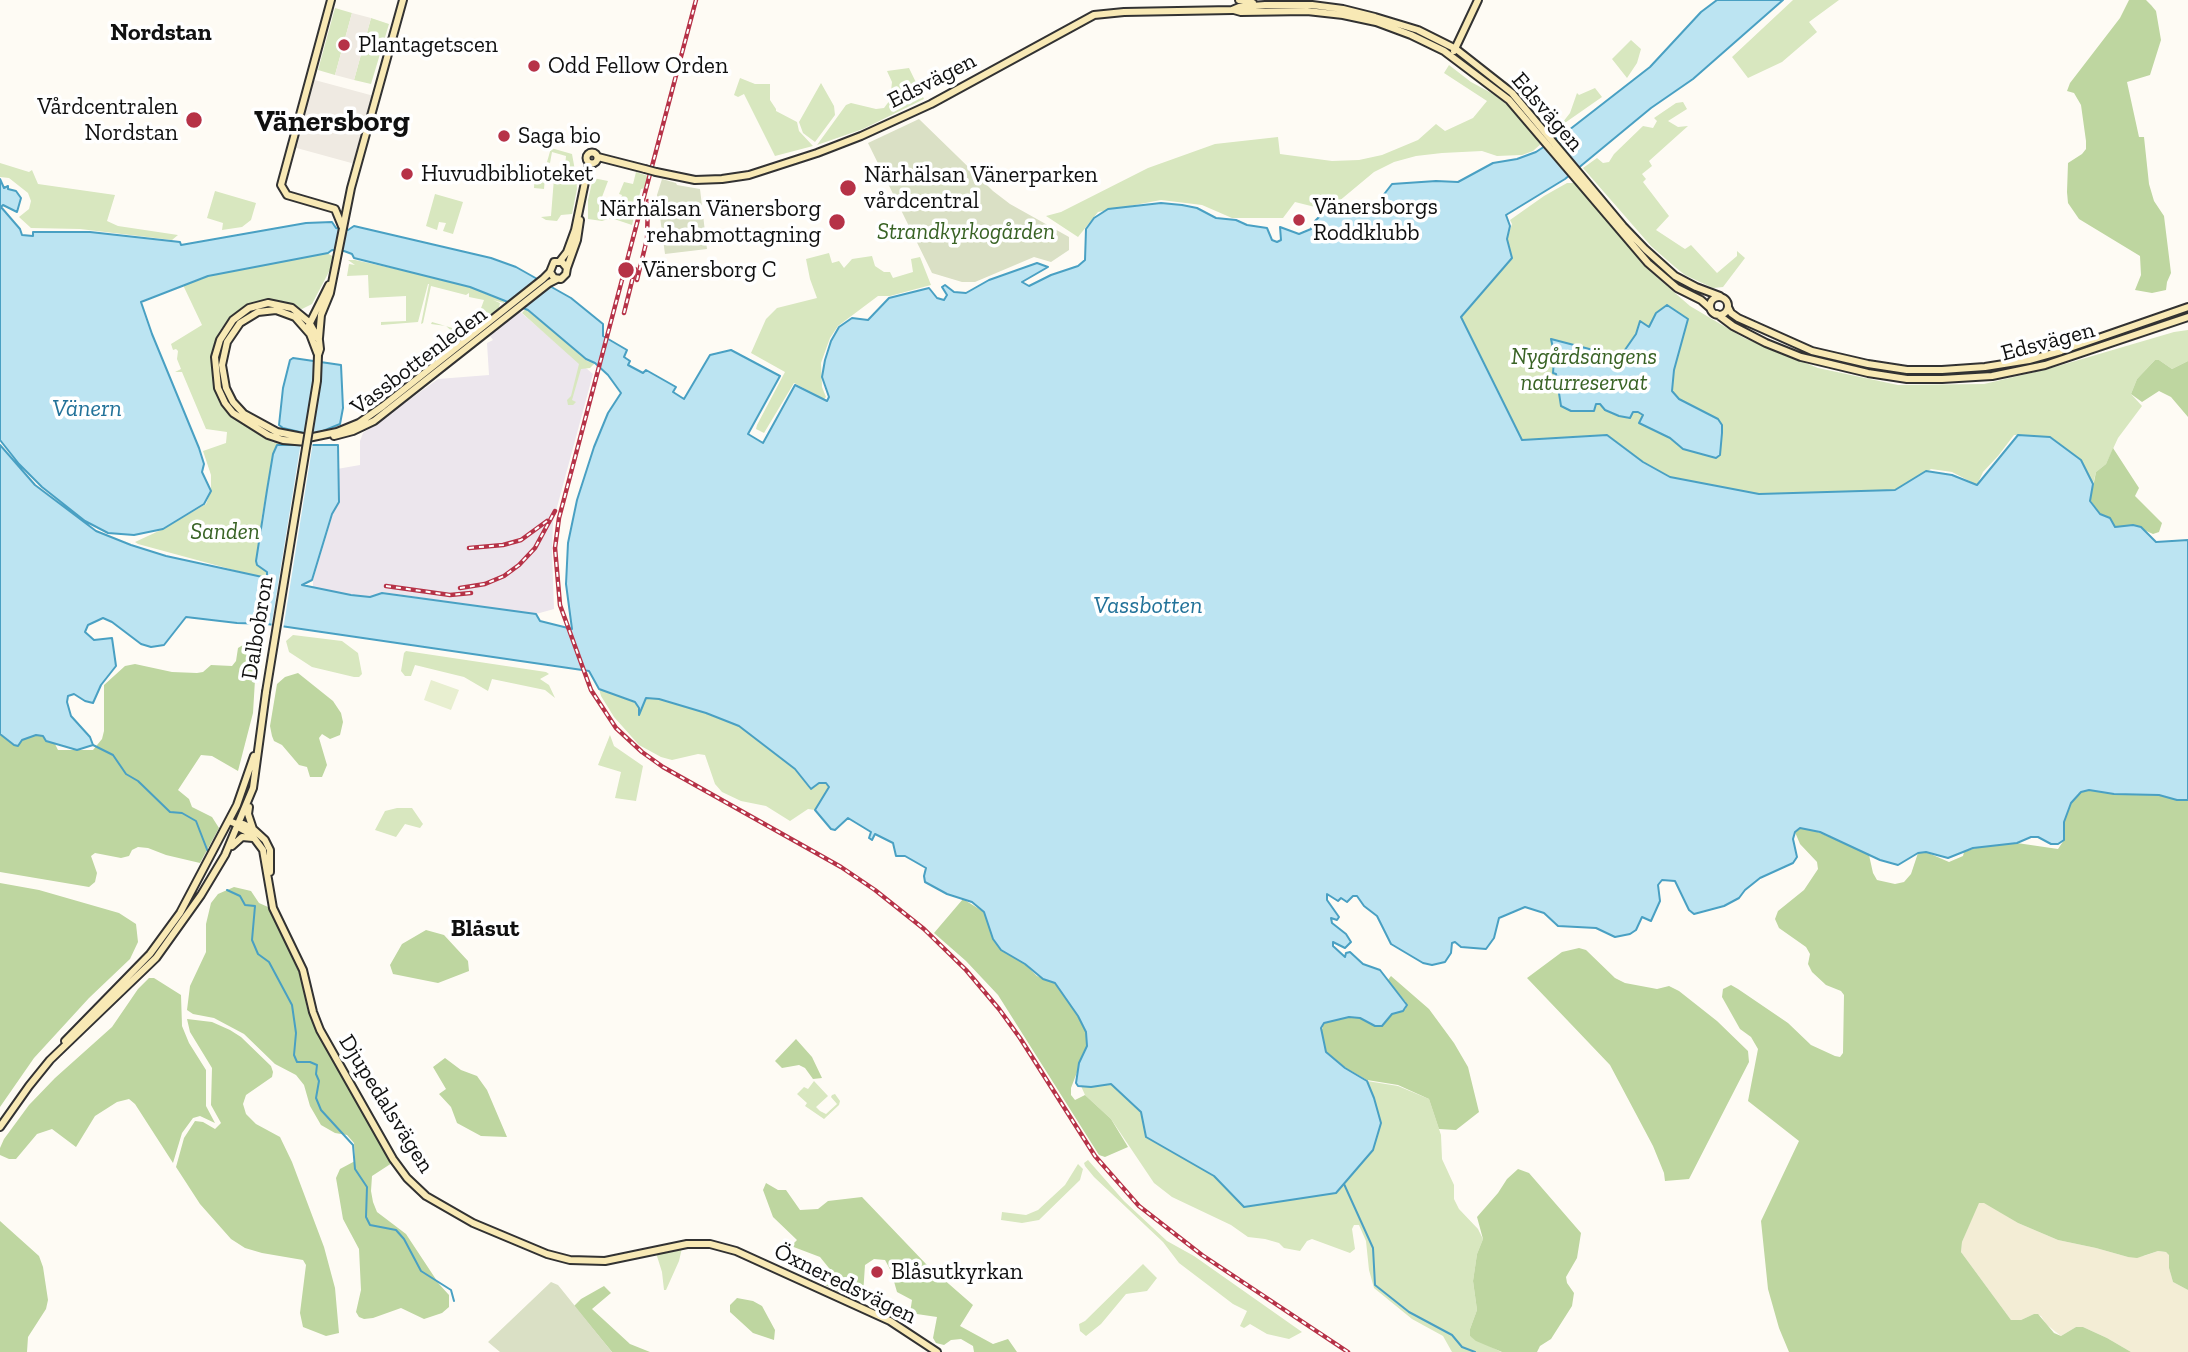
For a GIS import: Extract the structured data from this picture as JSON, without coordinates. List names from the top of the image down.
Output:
{
  "streets": {
    "main road": [
      "Edsvägen",
      "Vassbottenleden",
      "Dalbobron",
      "Djupedalsvägen",
      "Öxneredsvägen"
    ]
  },
  "crossings": [
    ["Djupedalsvägen", "Öxneredsvägen"]
  ],
  "districts": ["Nordstan", "Vänersborg", "Blåsut"],
  "water": ["Vänern", "Vassbotten"],
  "parks": ["Strandkyrkogården", "Nygårdsängens naturreservat", "Sanden"],
  "places": [
    "Plantagetscen",
    "Odd Fellow Orden",
    "Vårdcentralen Nordstan",
    "Saga bio",
    "Huvudbiblioteket",
    "Närhälsan Vänerparken vårdcentral",
    "Vänersborgs Roddklubb",
    "Närhälsan Vänersborg rehabmottagning",
    "Vänersborg C",
    "Blåsutkyrkan"
  ]
}
